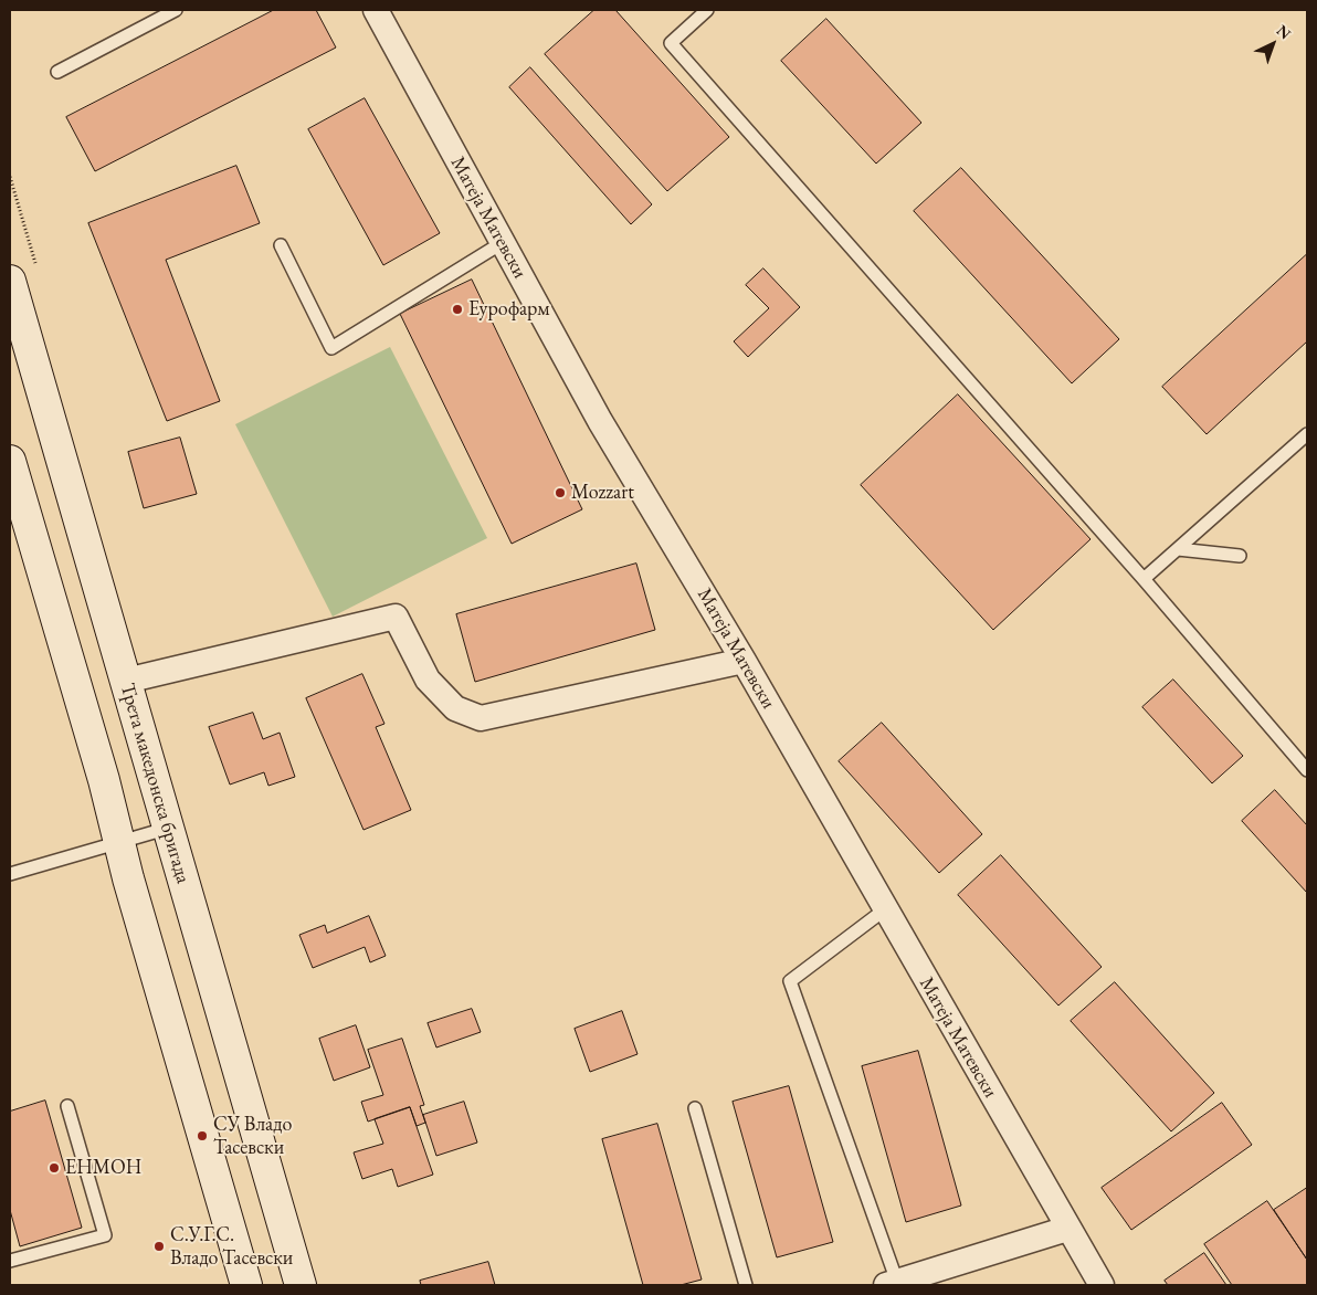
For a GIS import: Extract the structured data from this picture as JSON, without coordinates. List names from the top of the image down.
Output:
{
  "streets": {
    "street": ["Матеја Матевски", "Трета македонска бригада"]
  },
  "places": [
    "Еурофарм",
    "Mozzart",
    "СУ Владо Тасевски",
    "ЕНМОН",
    "С.У.Г.С. Владо Тасевски"
  ],
  "north": "top right"
}
